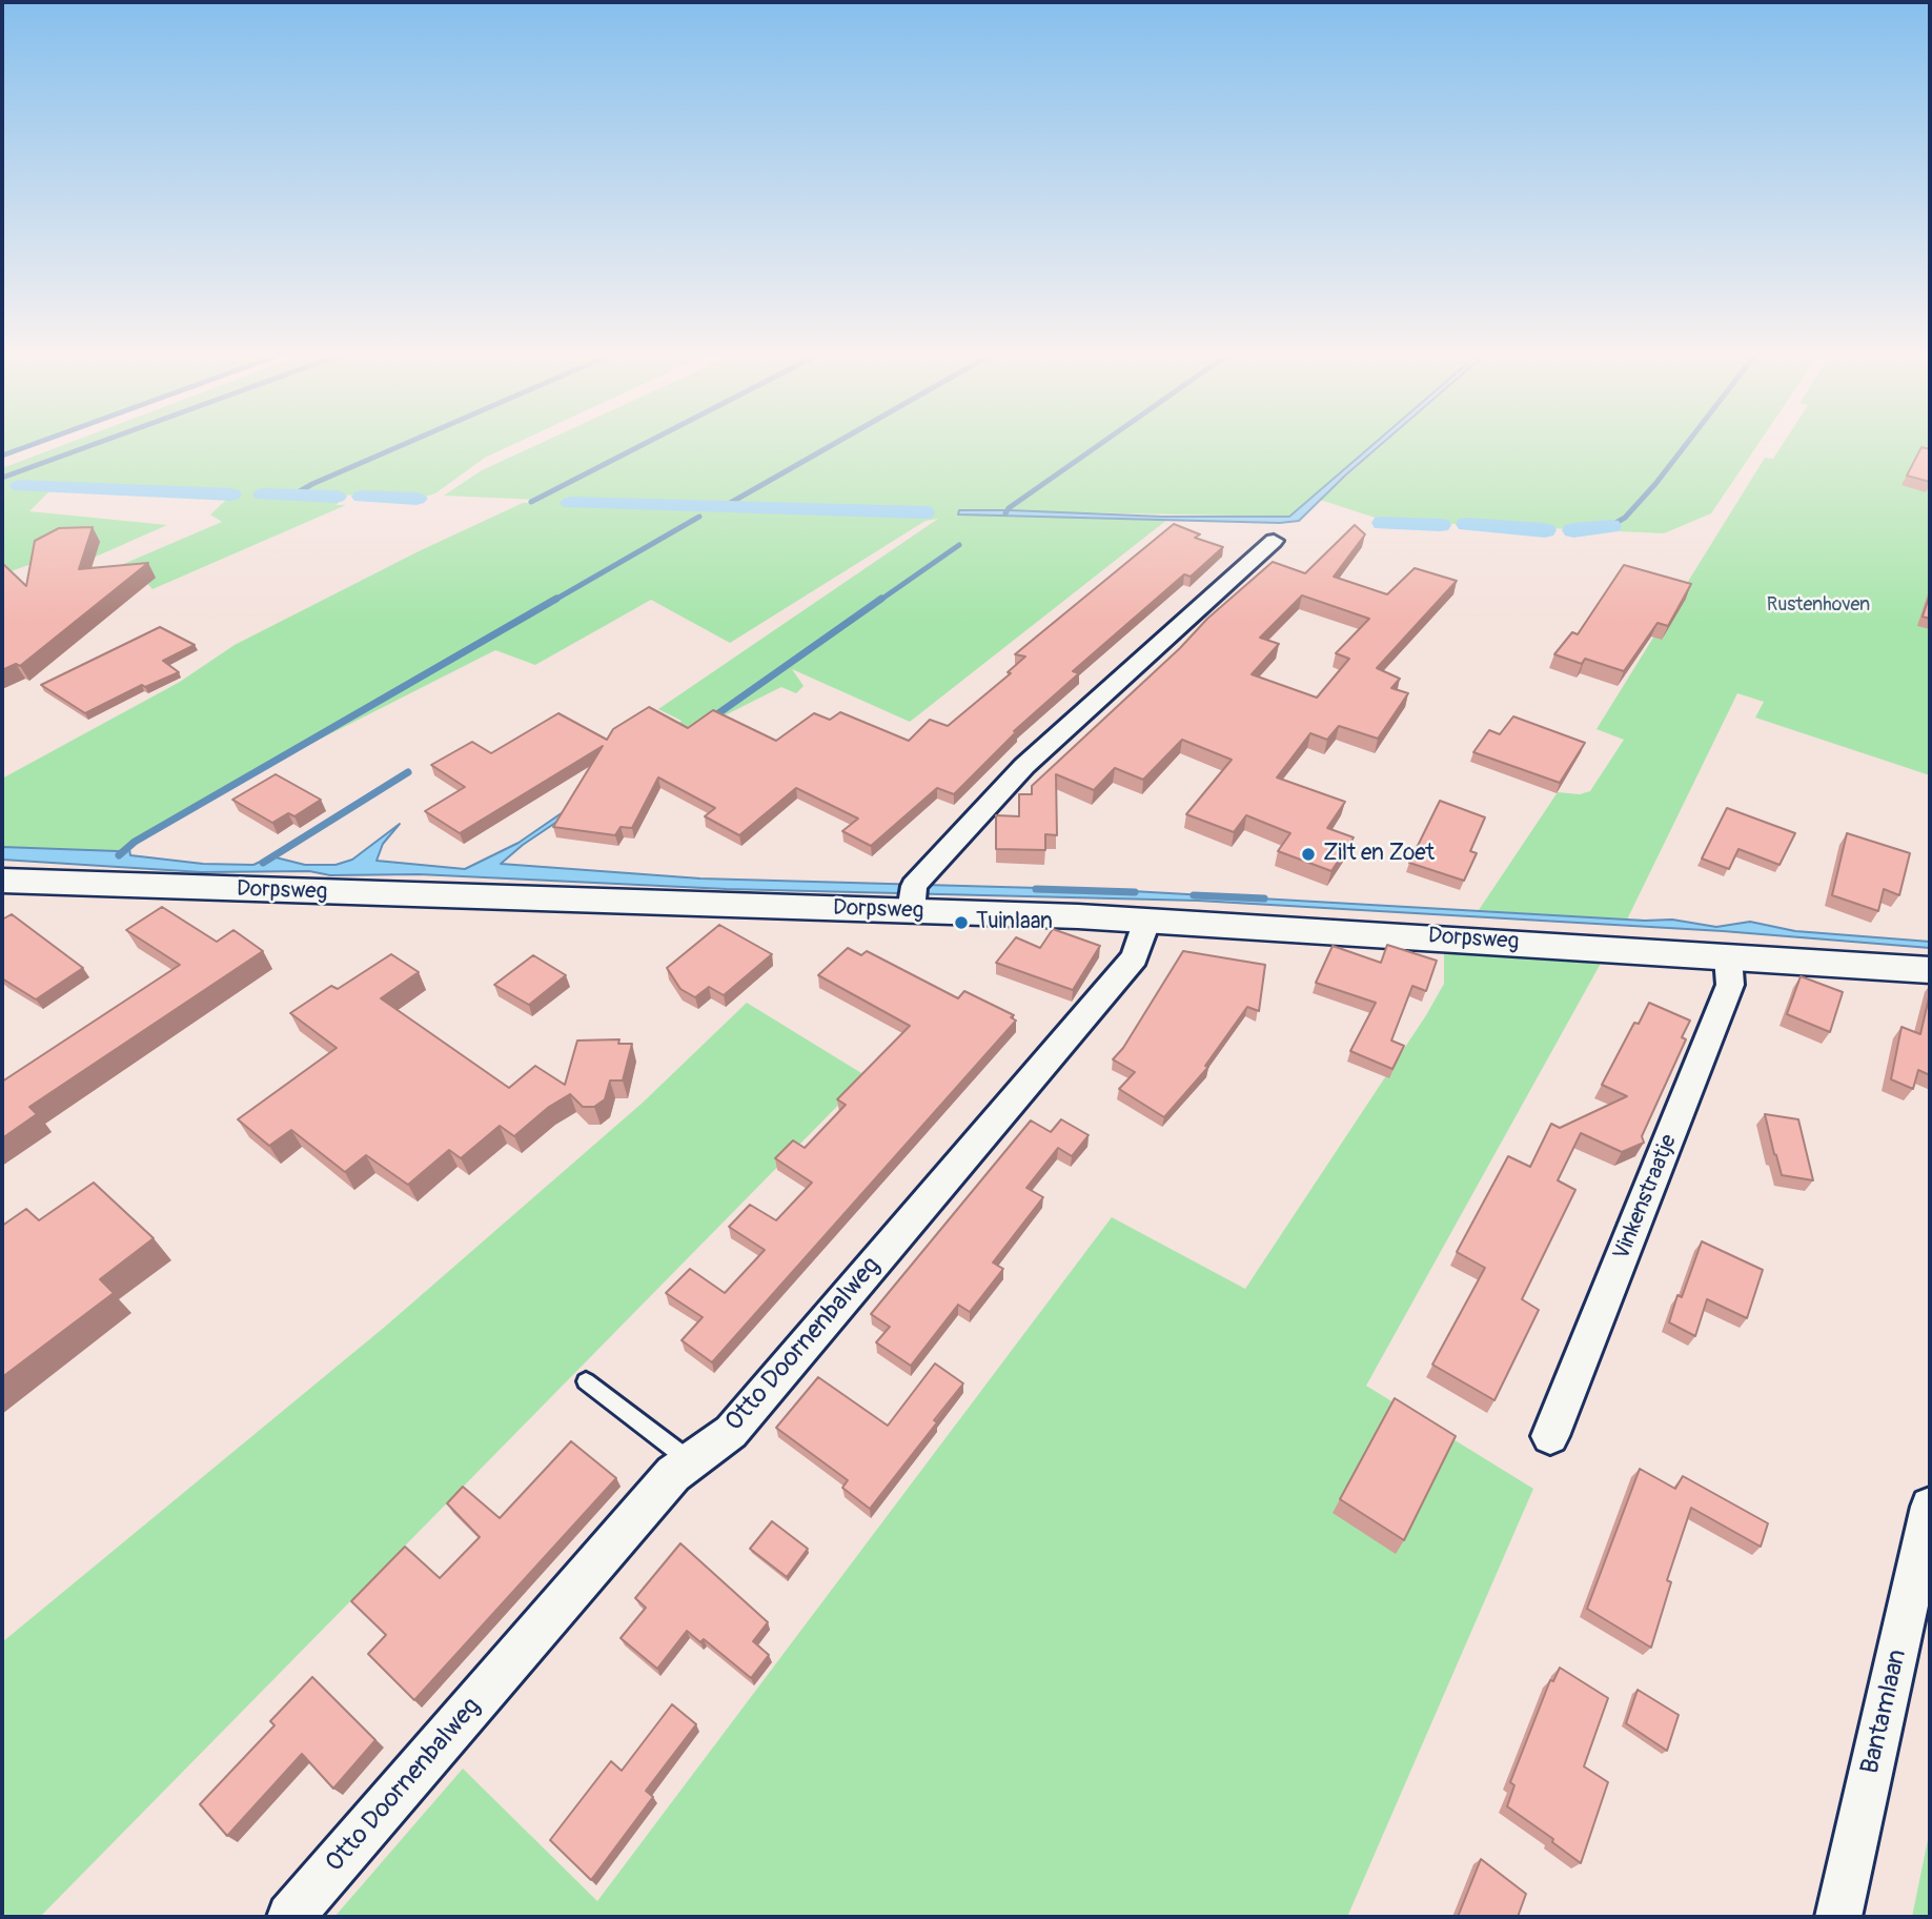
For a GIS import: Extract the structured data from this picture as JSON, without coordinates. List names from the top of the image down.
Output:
{
  "streets": {
    "street": [
      "Dorpsweg",
      "Vinkenstraatje",
      "Otto Doornenbalweg",
      "Bantamlaan"
    ]
  },
  "crossings": [
    ["Dorpsweg", "Vinkenstraatje"],
    ["Dorpsweg", "Otto Doornenbalweg"]
  ],
  "parks": ["Rustenhoven"],
  "places": ["Zilt en Zoet", "Tuinlaan"]
}
